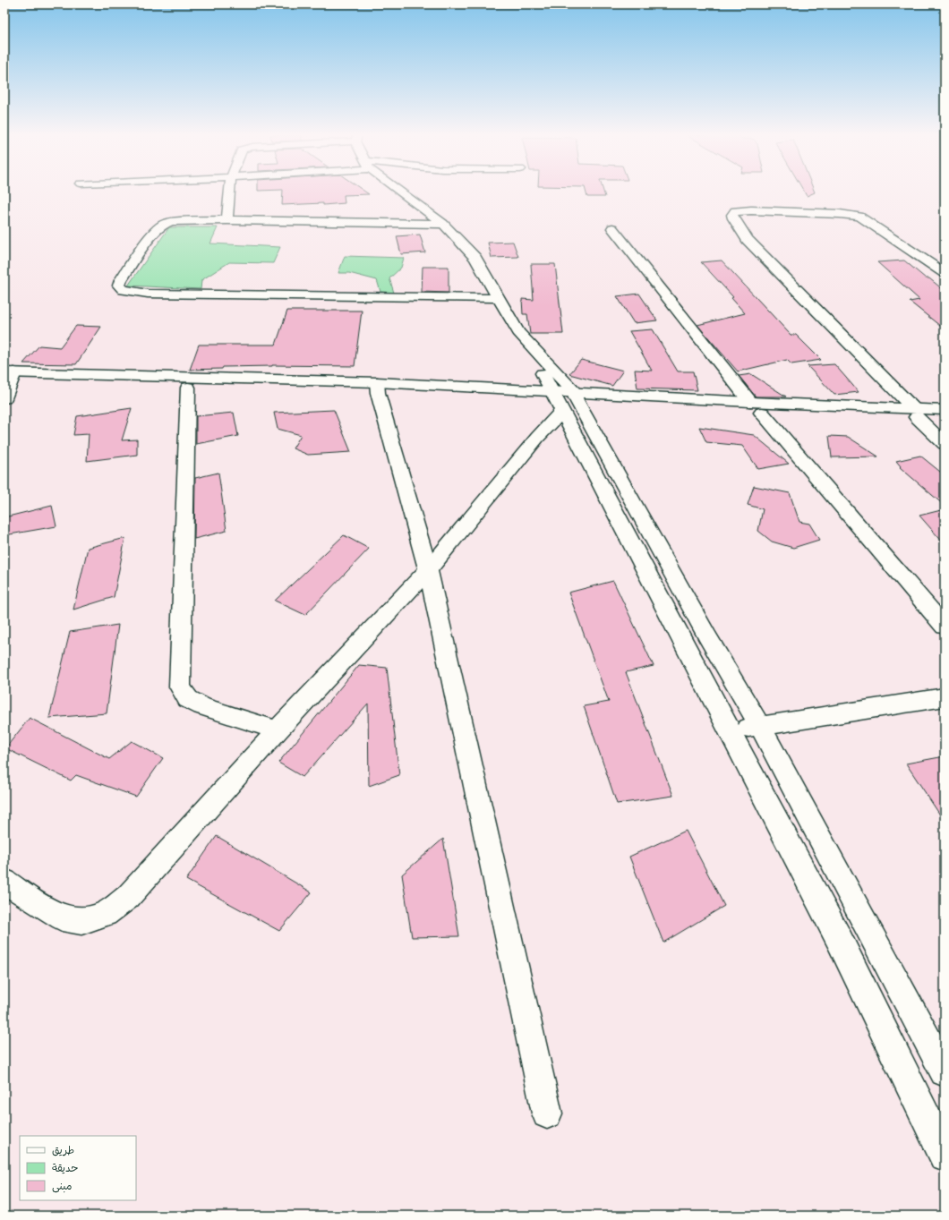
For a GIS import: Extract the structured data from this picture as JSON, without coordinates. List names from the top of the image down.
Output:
{
  "legend": ["طريق", "حديقة", "مبنى"]
}
